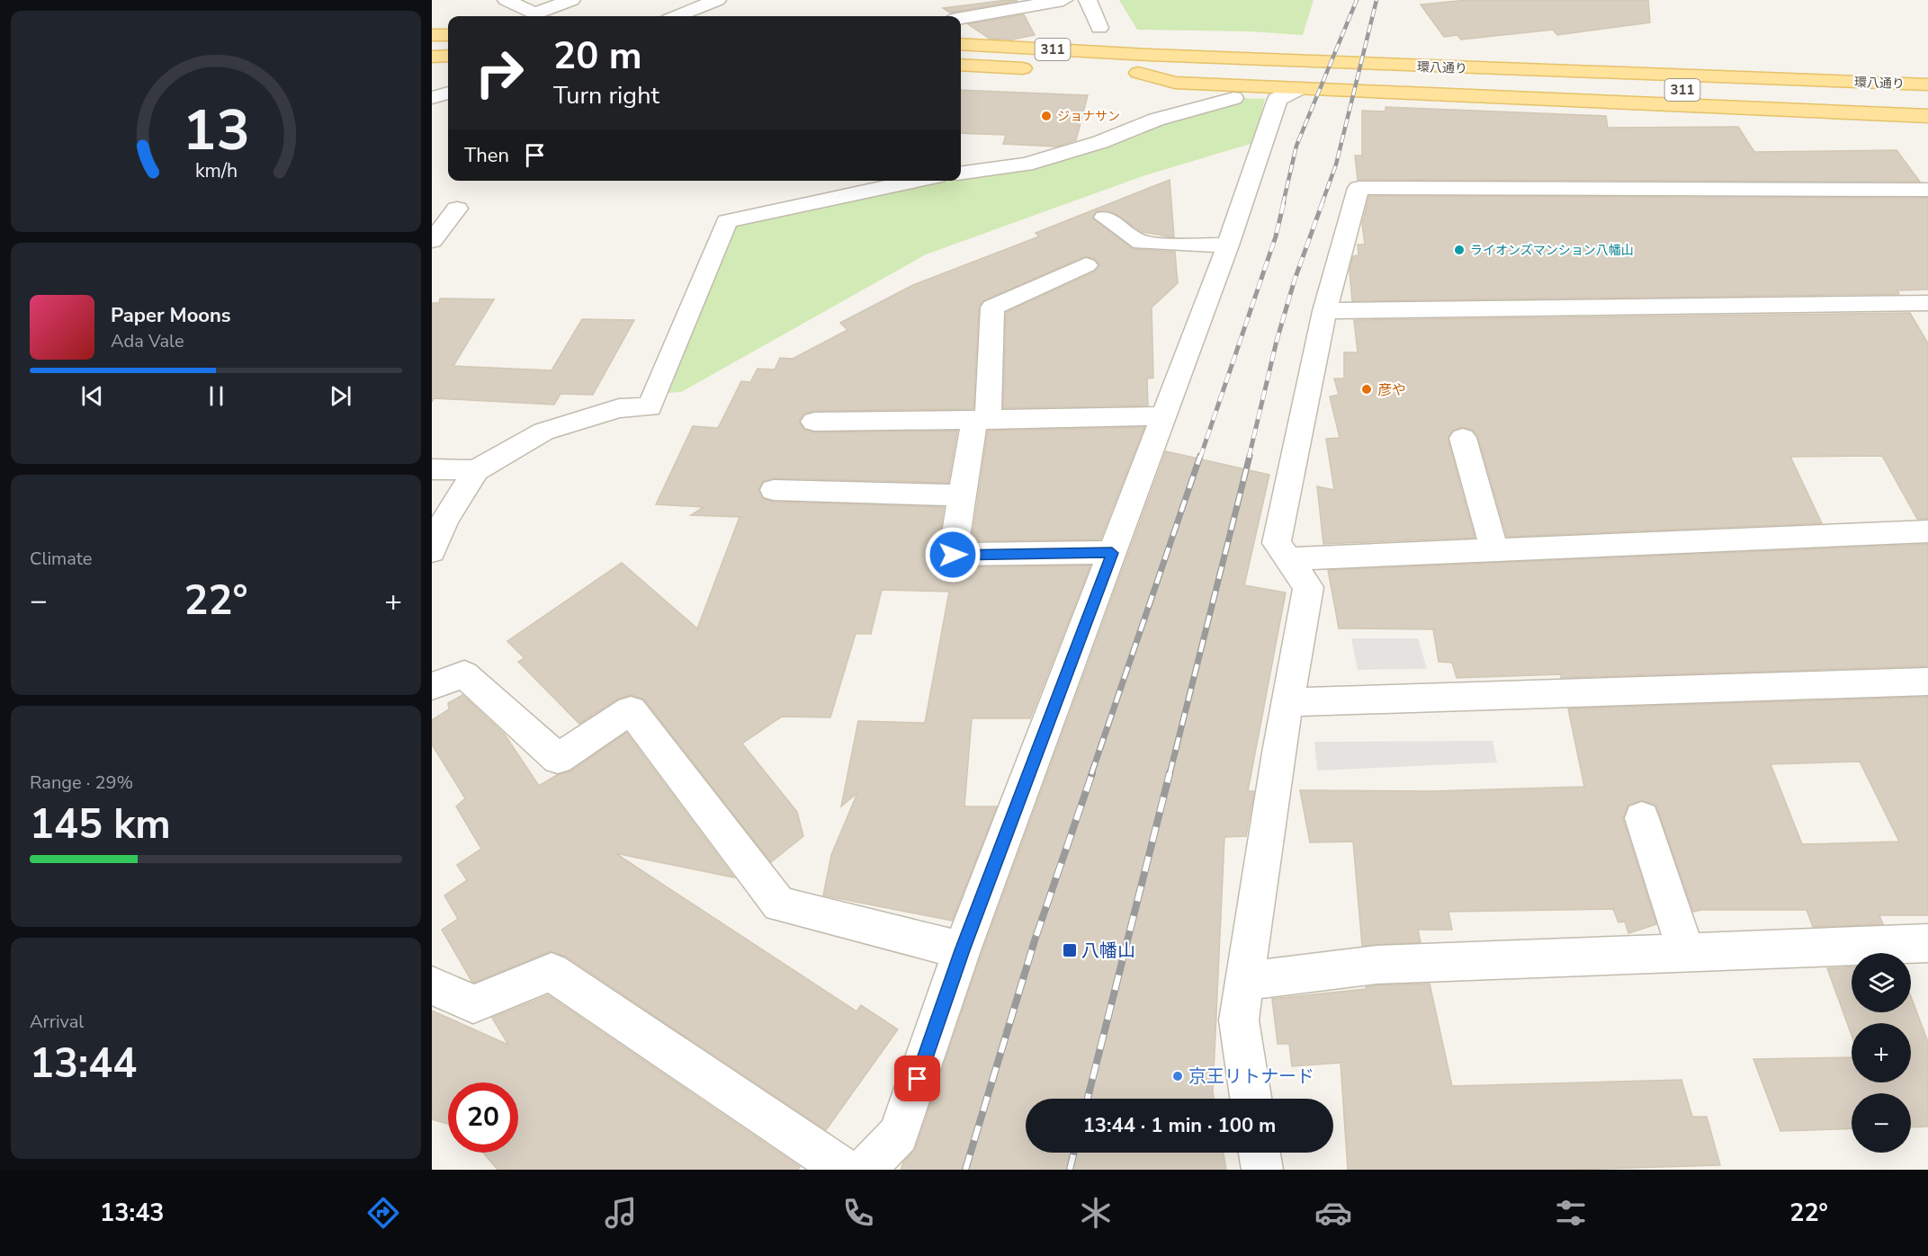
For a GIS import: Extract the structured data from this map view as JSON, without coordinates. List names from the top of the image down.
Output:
{
  "streets": {
    "main road": ["311", "環八通り"]
  },
  "places": {
    "other": [
      "ジョナサン",
      "ライオンズマンション八幡山",
      "彦や",
      "京王リトナード"
    ],
    "transit": ["八幡山"]
  },
  "page": {
    "turn": ["20 m", "Turn right"],
    "then": "Then",
    "song": ["Paper Moons", "Ada Vale"],
    "tile": [
      "Climate",
      ["Range · 29%", "145 km"],
      ["Arrival", "13:44"]
    ],
    "heat": ["−", "22°", "+"],
    "map_buttons": ["+", "−"],
    "limit": "20",
    "trip": "13:44 · 1 min · 100 m",
    "tabs": ["13:43", "22°"],
    "gauge": ["13", "km/h"]
  }
}
